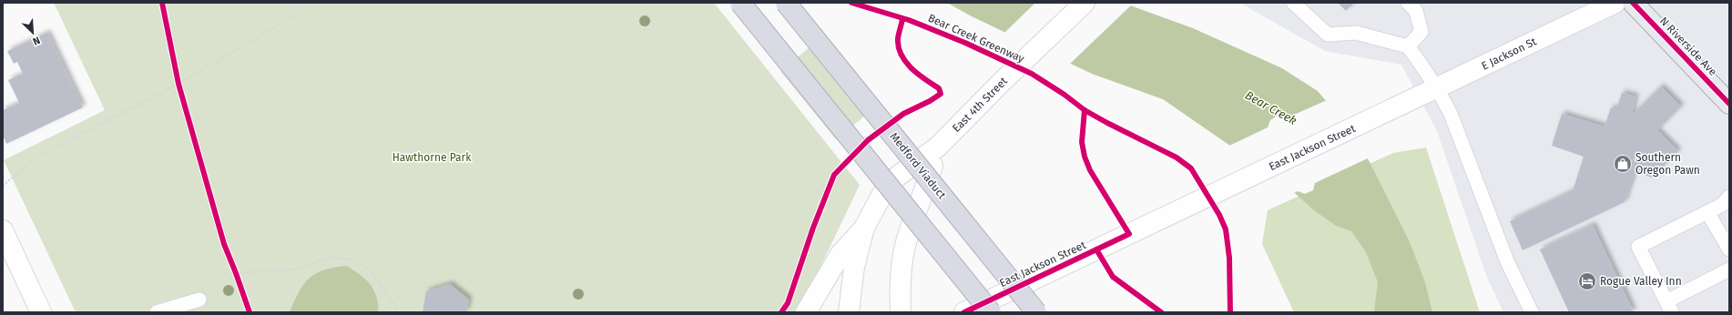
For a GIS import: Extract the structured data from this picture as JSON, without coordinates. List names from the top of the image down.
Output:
{
  "streets": {
    "highway": ["Medford Viaduct"],
    "main road": [
      "N Riverside Ave",
      "E Jackson St",
      "East 4th Street",
      "East Jackson Street"
    ],
    "cycle path": ["Bear Creek Greenway"]
  },
  "crossings": [
    ["E Jackson St", "East Jackson Street"]
  ],
  "water": ["Bear Creek"],
  "parks": ["Hawthorne Park"],
  "places": {
    "shop": ["Southern Oregon Pawn"],
    "hotel": ["Rogue Valley Inn"]
  },
  "north": "bottom right"
}
